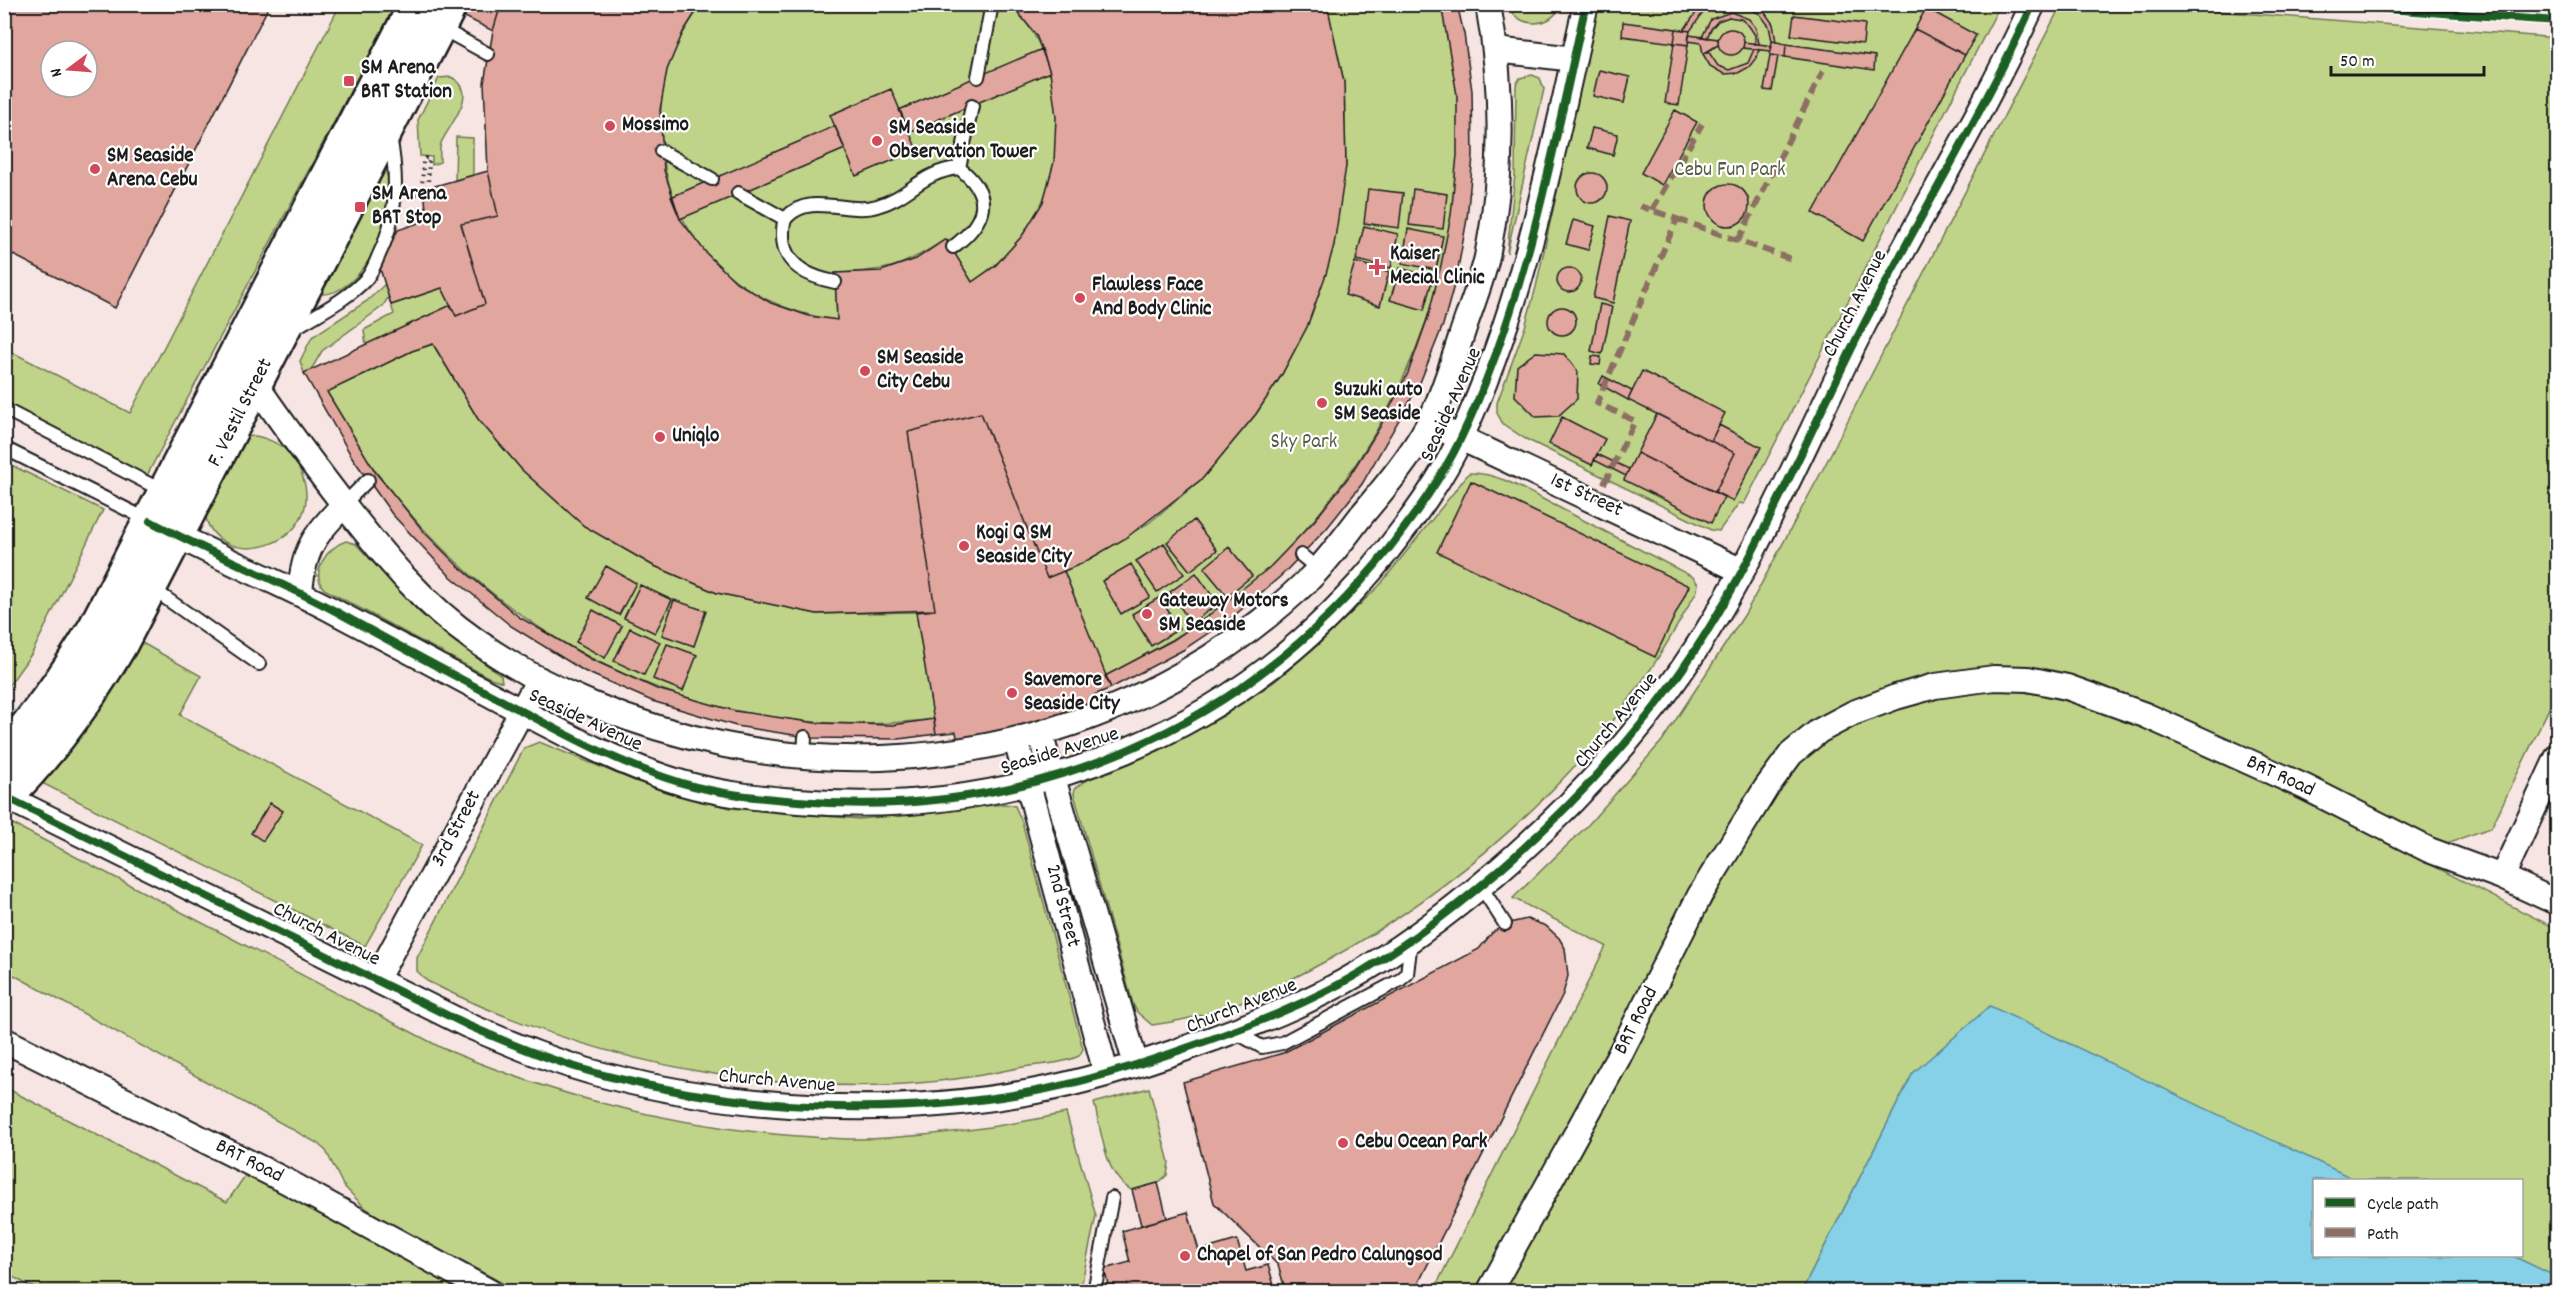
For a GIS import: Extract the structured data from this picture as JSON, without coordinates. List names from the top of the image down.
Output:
{
  "streets": {
    "main road": ["F. Vestil Street"],
    "street": [
      "Church Avenue",
      "Seaside Avenue",
      "1st Street",
      "BRT Road",
      "3rd Street",
      "2nd Street"
    ]
  },
  "crossings": [
    ["Church Avenue", "F. Vestil Street"],
    ["Church Avenue", "1st Street"],
    ["Church Avenue", "3rd Street"],
    ["Church Avenue", "2nd Street"],
    ["Seaside Avenue", "F. Vestil Street"],
    ["Seaside Avenue", "1st Street"],
    ["Seaside Avenue", "3rd Street"],
    ["Seaside Avenue", "2nd Street"]
  ],
  "parks": ["Cebu Fun Park", "Sky Park"],
  "places": {
    "transit": ["SM Arena BRT Station", "SM Arena BRT Stop"],
    "other": [
      "Mossimo",
      "SM Seaside Observation Tower",
      "SM Seaside Arena Cebu",
      "Flawless Face And Body Clinic",
      "SM Seaside City Cebu",
      "Suzuki auto SM Seaside",
      "Uniqlo",
      "Kogi Q SM Seaside City",
      "Gateway Motors SM Seaside",
      "Savemore Seaside City",
      "Cebu Ocean Park",
      "Chapel of San Pedro Calungsod"
    ],
    "health": ["Kaiser Mecial Clinic"]
  },
  "legend": ["Cycle path", "Path"],
  "scale_bar": "50 m",
  "north": "left"
}
